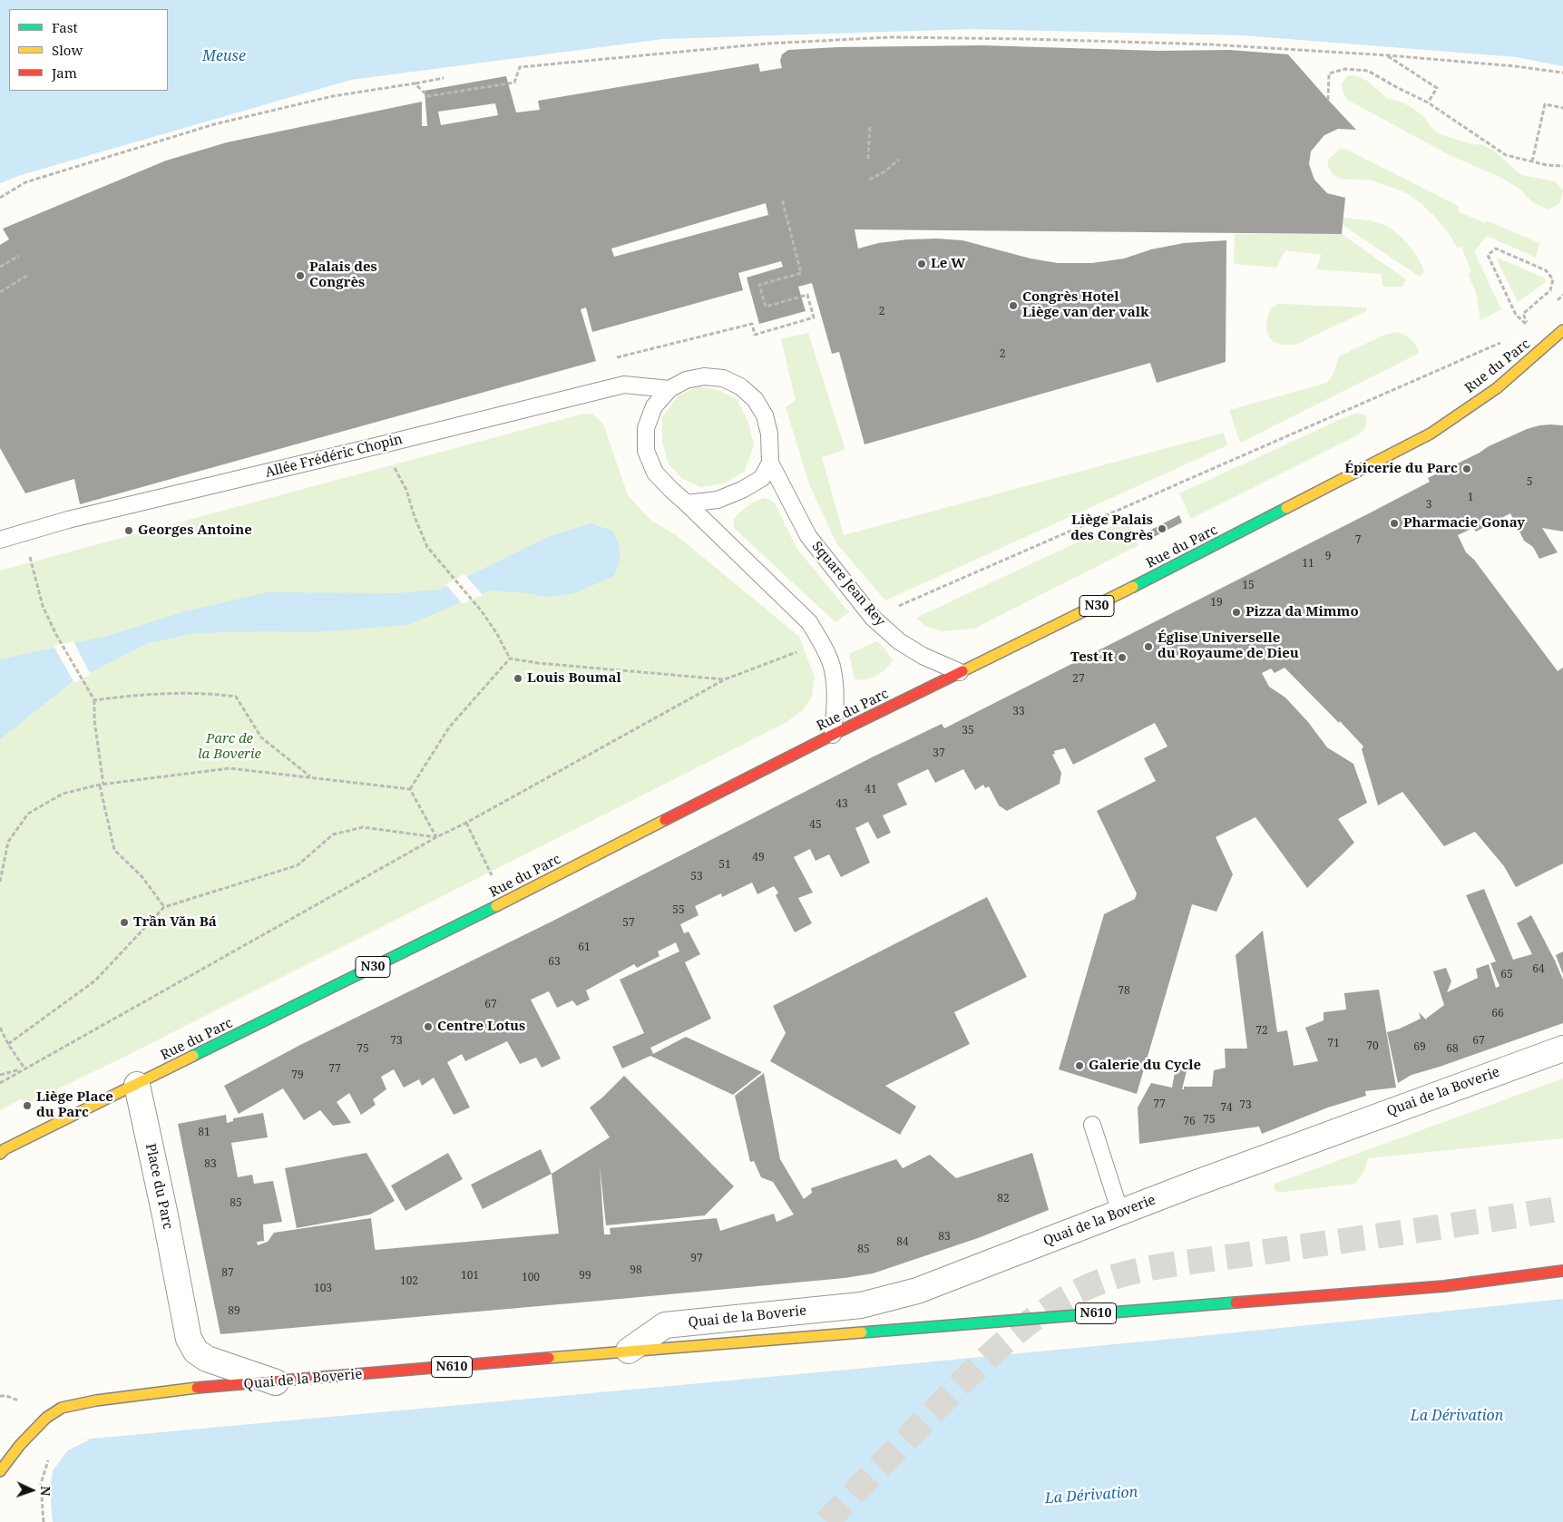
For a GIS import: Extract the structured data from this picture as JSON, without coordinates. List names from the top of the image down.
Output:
{
  "streets": {
    "main road": [
      "Rue du Parc",
      "N30",
      "Quai de la Boverie",
      "N610"
    ],
    "street": ["Place du Parc"],
    "lane": ["Allée Frédéric Chopin", "Square Jean Rey"]
  },
  "crossings": [
    ["Rue du Parc", "Square Jean Rey"],
    ["Rue du Parc", "N30"],
    ["Rue du Parc", "Place du Parc"],
    ["Allée Frédéric Chopin", "Square Jean Rey"],
    ["N30", "Place du Parc"],
    ["Quai de la Boverie", "Place du Parc"]
  ],
  "water": ["Meuse", "La Dérivation"],
  "parks": ["Parc de la Boverie"],
  "places": [
    "Le W",
    "Palais des Congrès",
    "Congrès Hotel Liège van der valk",
    "Épicerie du Parc",
    "Pharmacie Gonay",
    "Liège Palais des Congrès",
    "Georges Antoine",
    "Pizza da Mimmo",
    "Église Universelle du Royaume de Dieu",
    "Test It",
    "Louis Boumal",
    "Trần Văn Bá",
    "Centre Lotus",
    "Galerie du Cycle",
    "Liège Place du Parc"
  ],
  "house_numbers": [
    "2",
    "2",
    "5",
    "1",
    "3",
    "7",
    "9",
    "11",
    "15",
    "19",
    "27",
    "33",
    "35",
    "37",
    "41",
    "43",
    "45",
    "49",
    "51",
    "53",
    "55",
    "57",
    "61",
    "63",
    "64",
    "65",
    "78",
    "67",
    "66",
    "72",
    "73",
    "67",
    "71",
    "70",
    "69",
    "75",
    "68",
    "77",
    "79",
    "77",
    "73",
    "74",
    "75",
    "76",
    "81",
    "83",
    "82",
    "85",
    "83",
    "84",
    "85",
    "97",
    "98",
    "87",
    "101",
    "99",
    "100",
    "102",
    "103",
    "89"
  ],
  "legend": ["Fast", "Slow", "Jam"],
  "north": "right"
}
